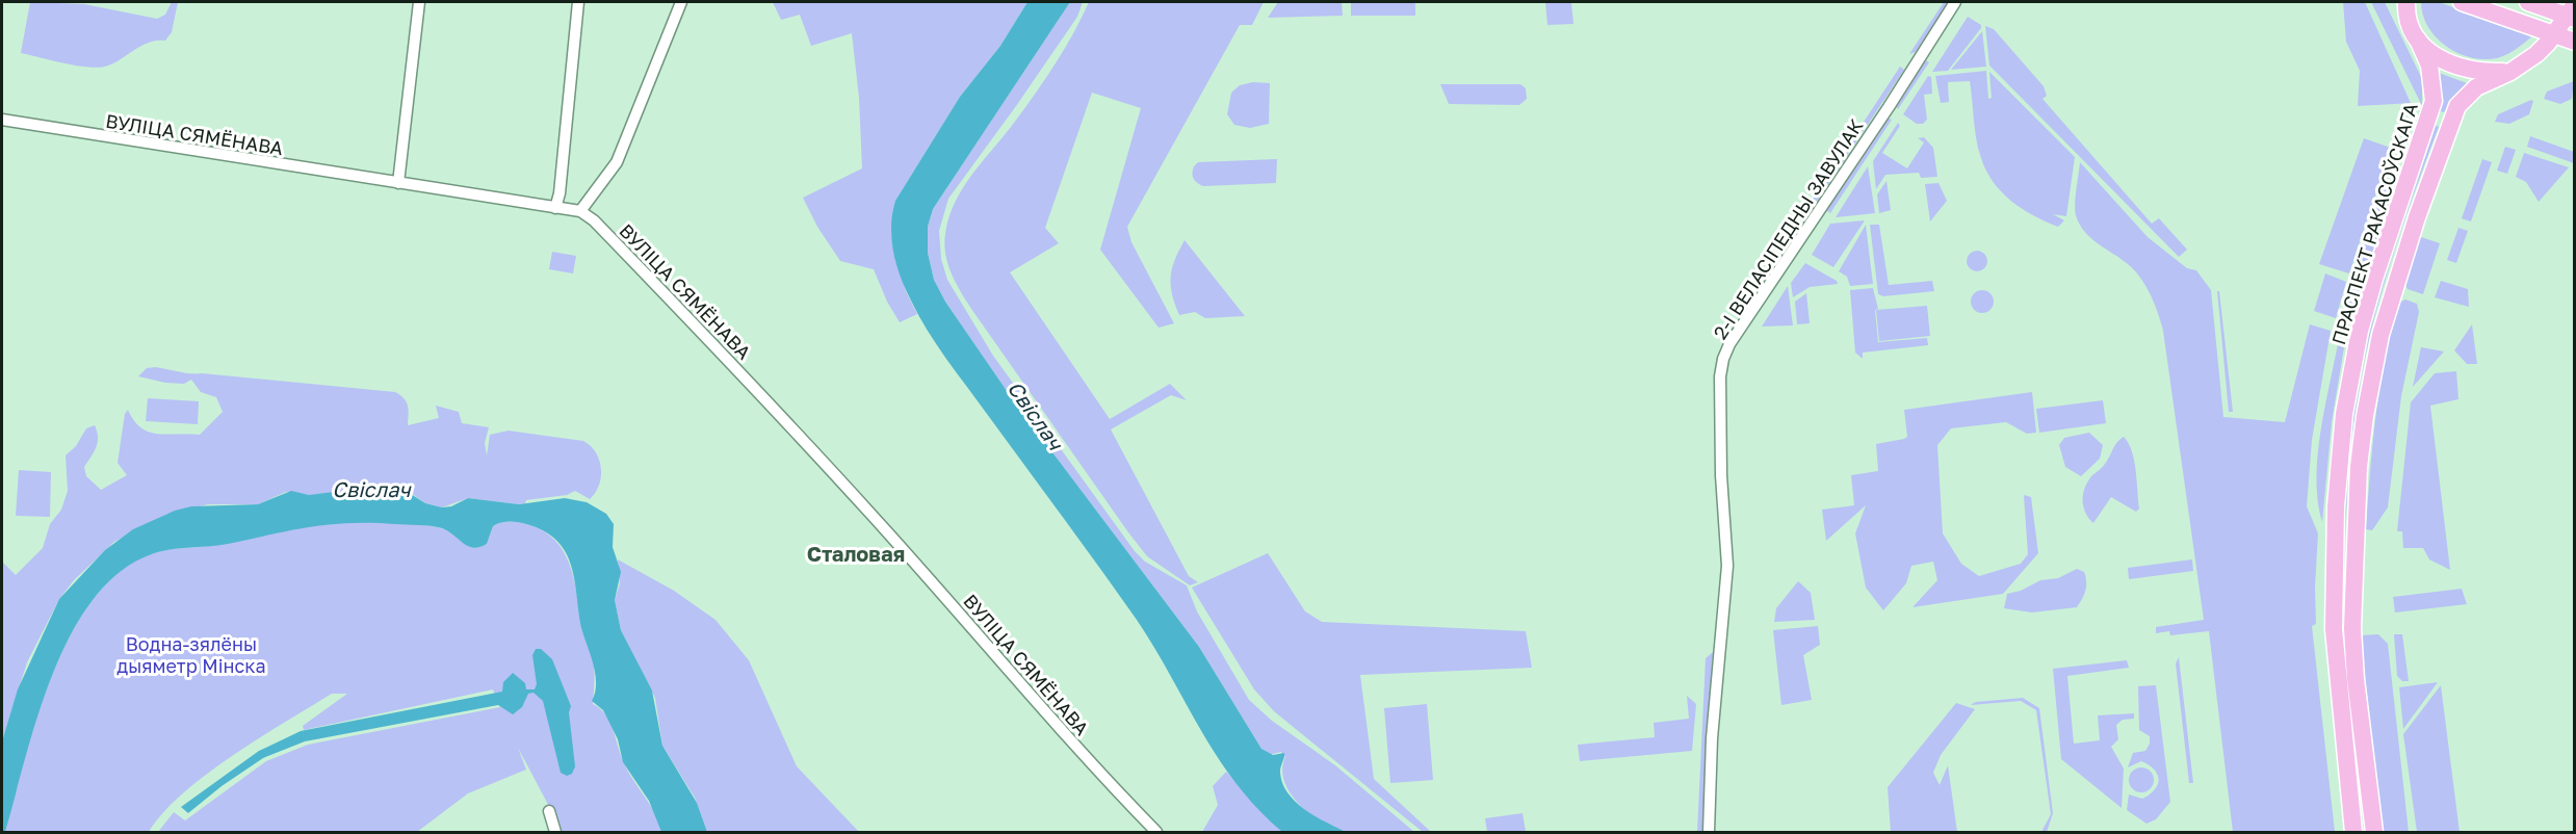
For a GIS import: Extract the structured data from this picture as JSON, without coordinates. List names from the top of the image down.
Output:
{
  "streets": {
    "main road": ["ПРАСПЕКТ РАКАСОЎСКАГА"],
    "street": ["ВУЛІЦА СЯМЁНАВА", "2-І ВЕЛАСІПЕДНЫ ЗАВУЛАК"]
  },
  "districts": ["Сталовая"],
  "water": ["Свіслач"],
  "parks": ["Водна-зялёны дыяметр Мінска"]
}
